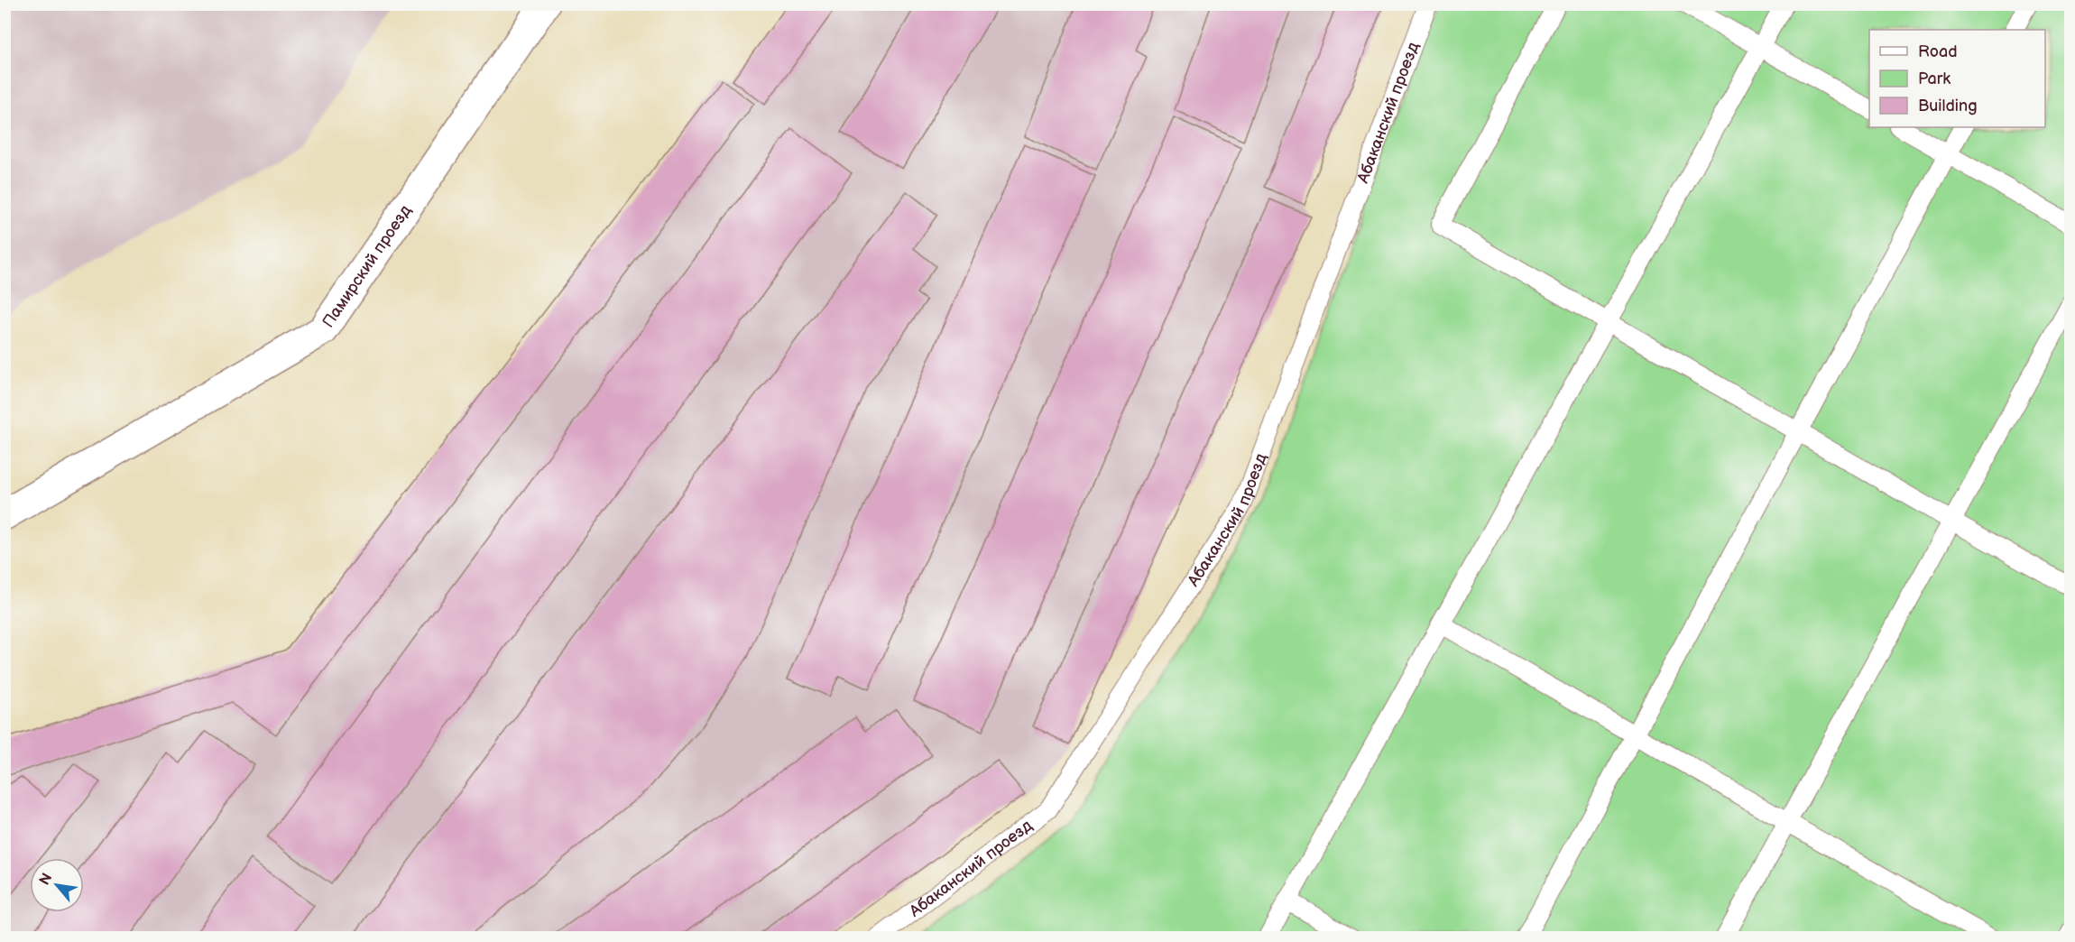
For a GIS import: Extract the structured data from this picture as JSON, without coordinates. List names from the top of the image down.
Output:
{
  "streets": {
    "street": ["Памирский проезд"],
    "lane": ["Абаканский проезд"]
  },
  "legend": ["Road", "Park", "Building"],
  "north": "top left"
}
